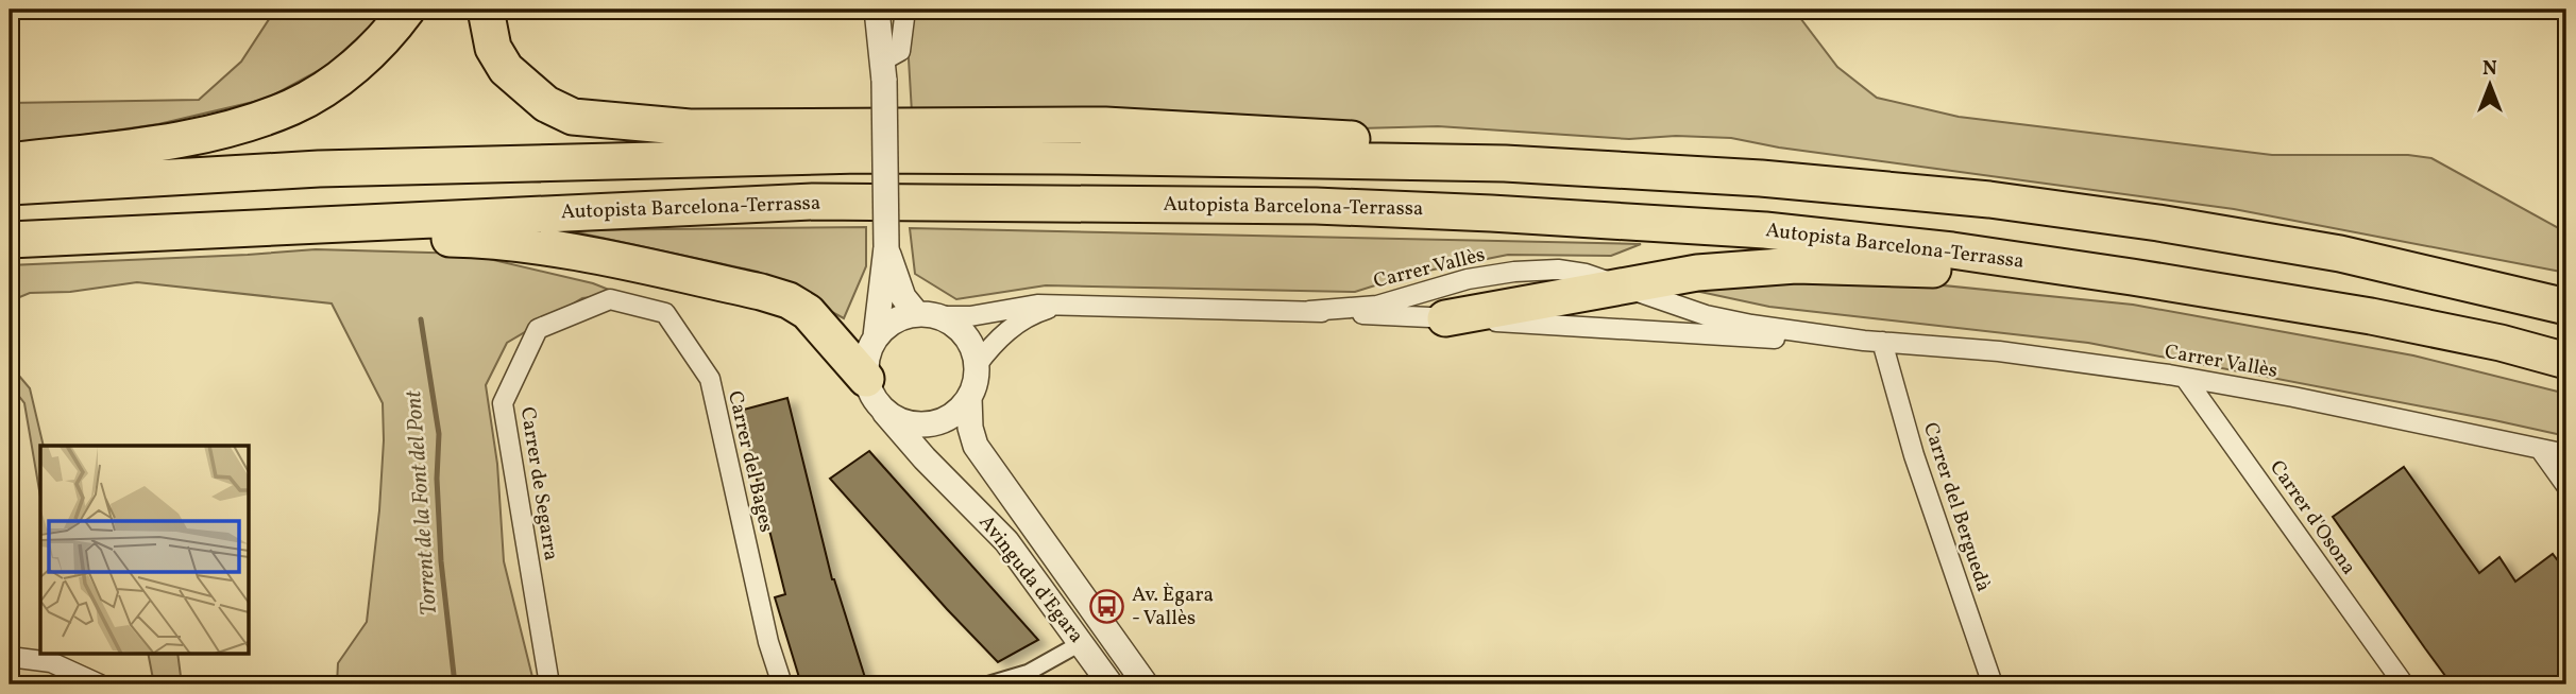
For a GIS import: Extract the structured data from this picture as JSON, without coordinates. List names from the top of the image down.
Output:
{
  "streets": {
    "highway": ["Autopista Barcelona-Terrassa"],
    "street": [
      "Carrer Vallès",
      "Carrer del Bages",
      "Carrer de Segarra",
      "Carrer del Berguedà",
      "Carrer d'Osona",
      "Avinguda d'Egara"
    ]
  },
  "crossings": [
    ["Carrer Vallès", "Carrer del Berguedà"],
    ["Carrer Vallès", "Carrer d'Osona"],
    ["Carrer Vallès", "Avinguda d'Egara"],
    ["Carrer del Bages", "Carrer de Segarra"]
  ],
  "water": ["Torrent de la Font del Pont"],
  "places": {
    "bus stop": ["Av. Ègara - Vallès"]
  },
  "north": "top"
}
